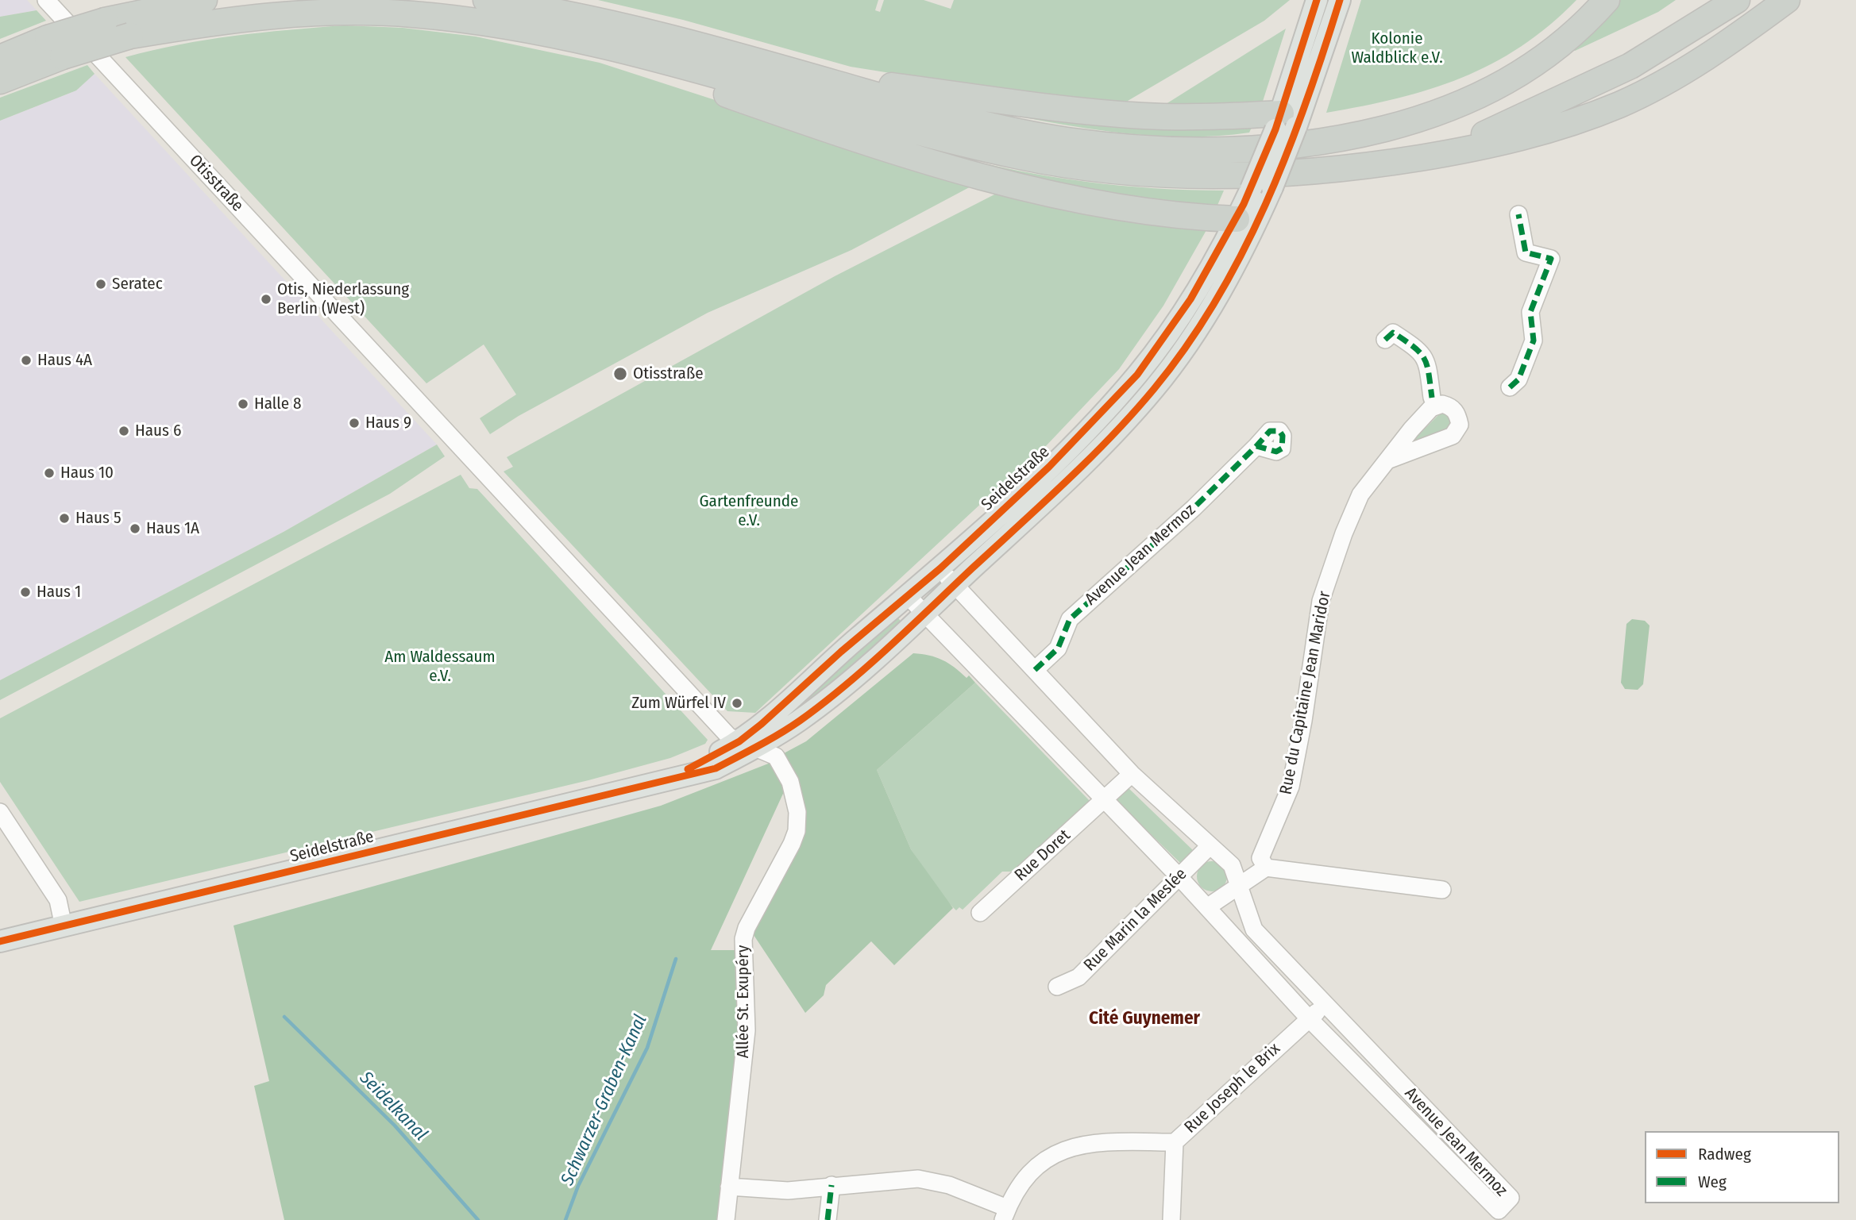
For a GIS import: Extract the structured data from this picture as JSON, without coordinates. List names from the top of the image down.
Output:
{
  "streets": {
    "main road": ["Seidelstraße"],
    "street": [
      "Otisstraße",
      "Avenue Jean Mermoz",
      "Rue du Capitaine Jean Maridor",
      "Rue Doret",
      "Rue Marin la Meslée",
      "Allée St. Exupéry",
      "Rue Joseph le Brix"
    ]
  },
  "crossings": [
    ["Otisstraße", "Seidelstraße"],
    ["Otisstraße", "Allée St. Exupéry"],
    ["Seidelstraße", "Avenue Jean Mermoz"],
    ["Seidelstraße", "Allée St. Exupéry"],
    ["Avenue Jean Mermoz", "Rue Doret"],
    ["Avenue Jean Mermoz", "Rue Marin la Meslée"],
    ["Avenue Jean Mermoz", "Rue Joseph le Brix"]
  ],
  "districts": ["Cité Guynemer"],
  "water": ["Schwarzer-Graben-Kanal", "Seidelkanal"],
  "parks": ["Kolonie Waldblick e.V.", "Gartenfreunde e.V.", "Am Waldessaum e.V."],
  "places": [
    "Seratec",
    "Otis, Niederlassung Berlin (West)",
    "Haus 4A",
    "Otisstraße",
    "Halle 8",
    "Haus 9",
    "Haus 6",
    "Haus 10",
    "Haus 5",
    "Haus 1A",
    "Haus 1",
    "Zum Würfel IV"
  ],
  "legend": ["Radweg", "Weg"]
}
